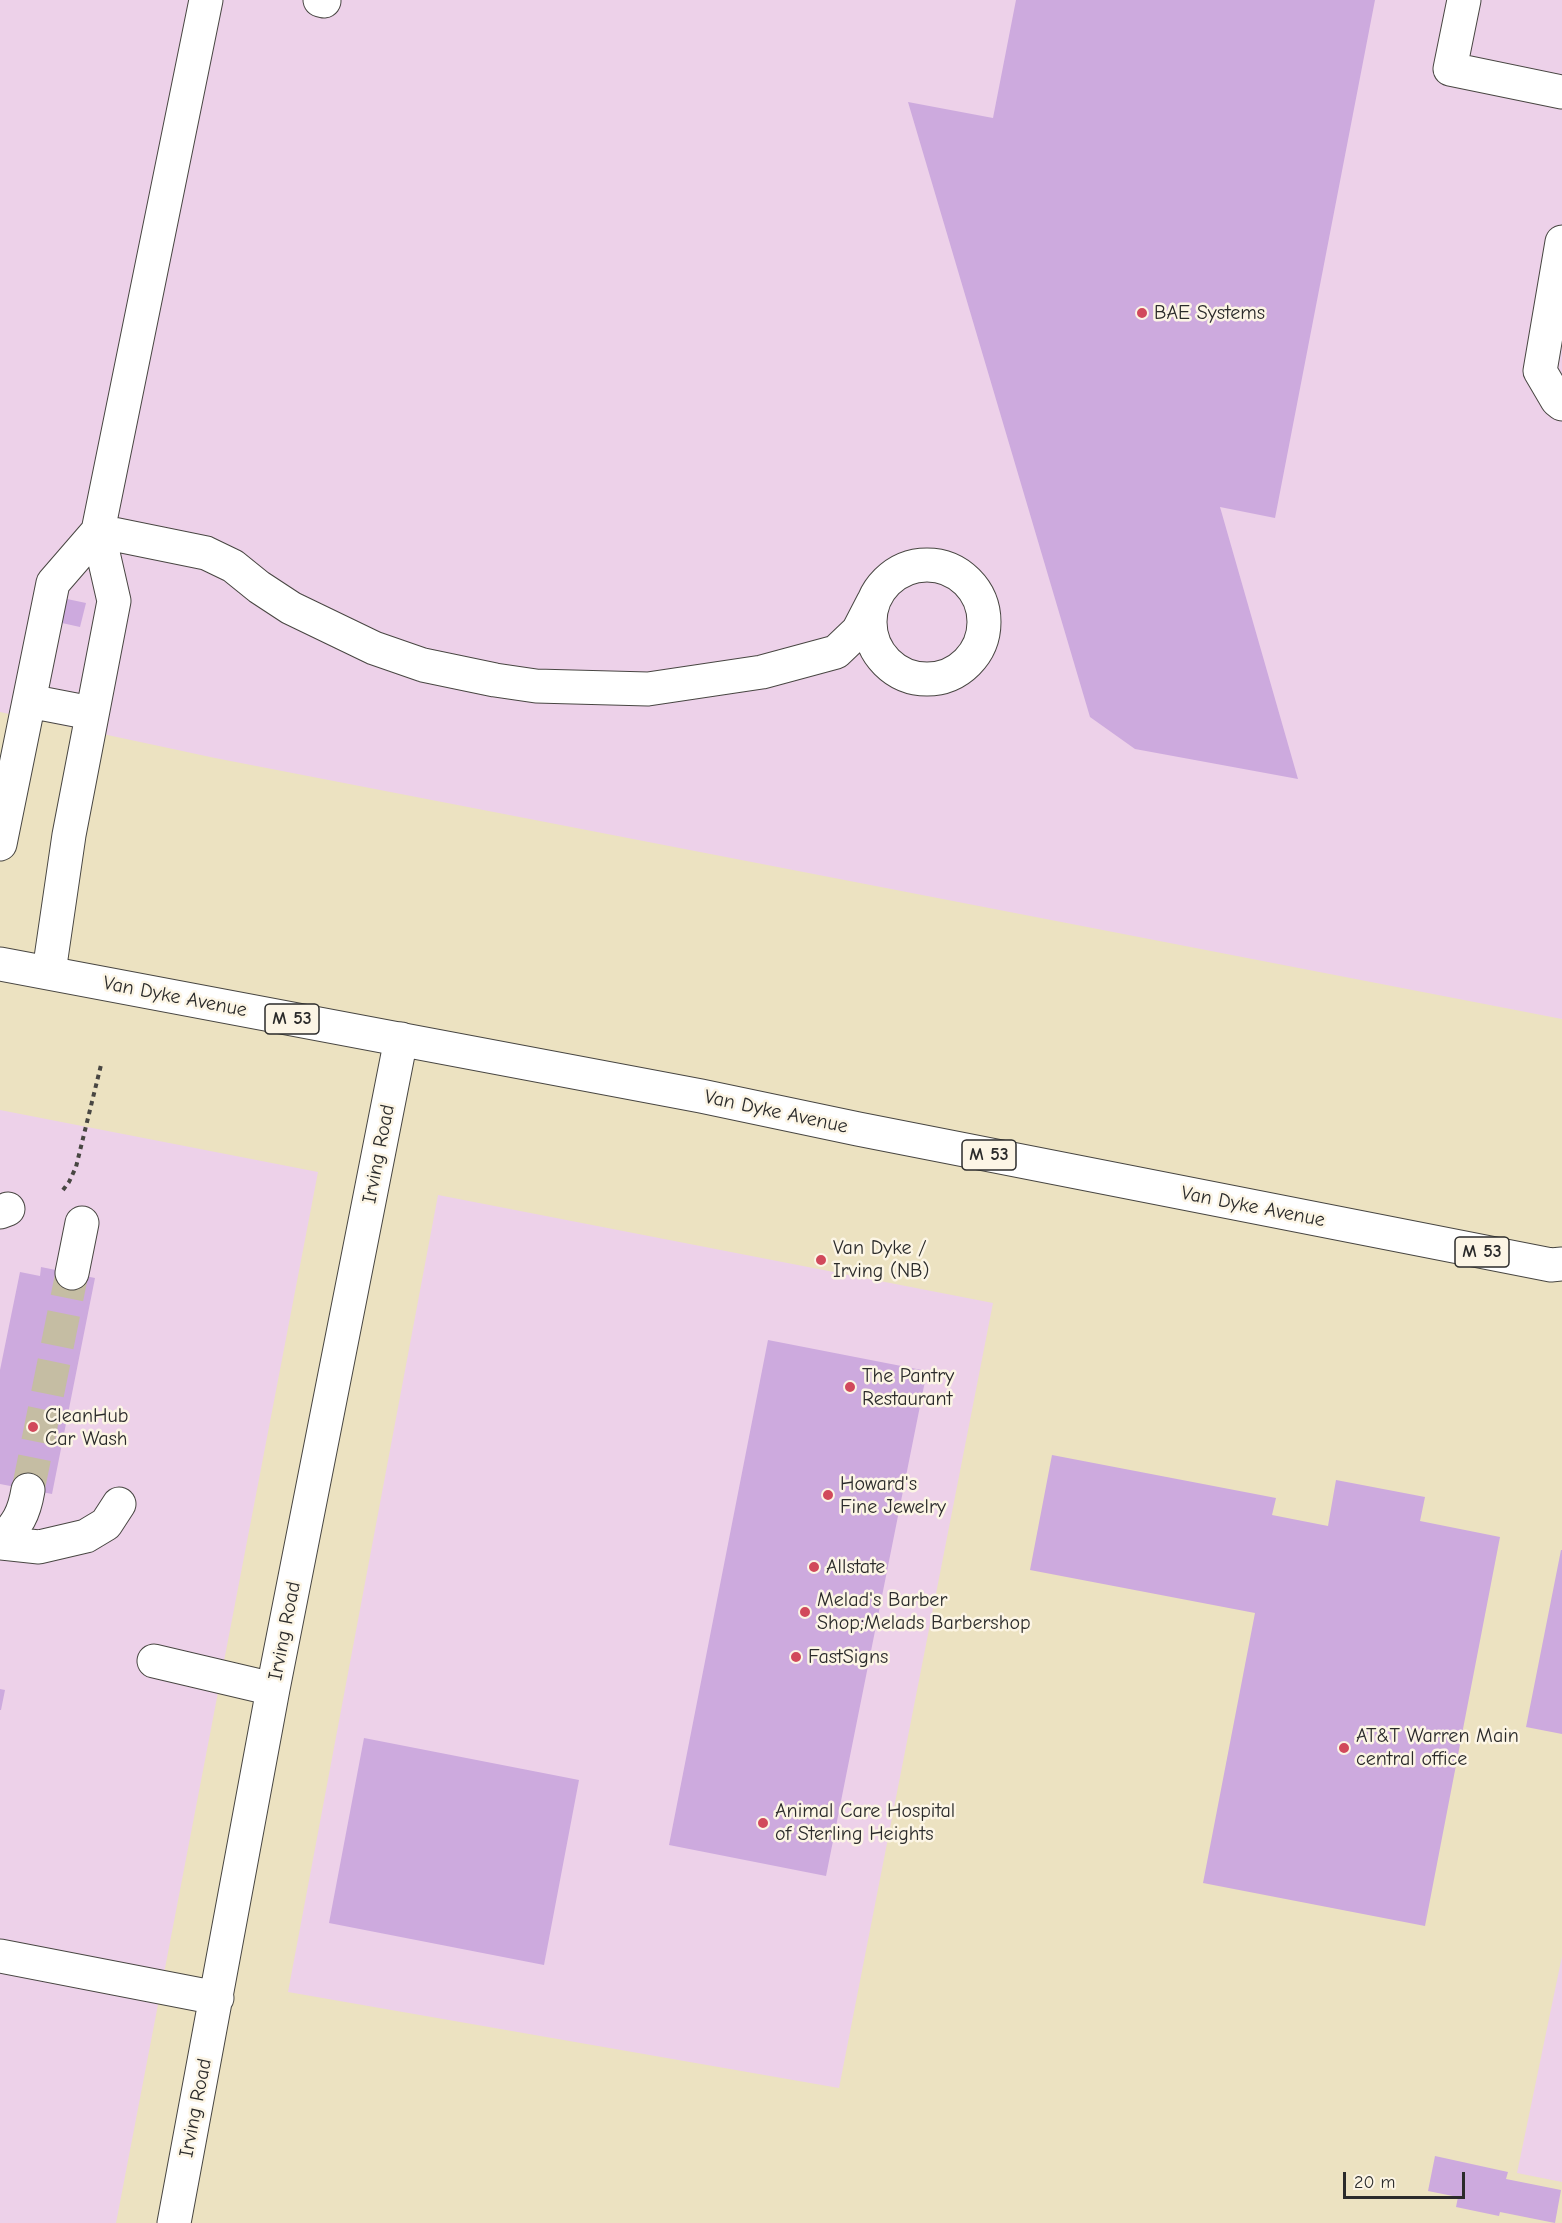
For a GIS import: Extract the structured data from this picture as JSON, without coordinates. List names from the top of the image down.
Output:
{
  "streets": {
    "main road": ["Van Dyke Avenue", "M 53", "Irving Road"]
  },
  "crossings": [
    ["Van Dyke Avenue", "Irving Road"]
  ],
  "places": [
    "BAE Systems",
    "Van Dyke / Irving (NB)",
    "The Pantry Restaurant",
    "CleanHub Car Wash",
    "Howard's Fine Jewelry",
    "Allstate",
    "Melad's Barber Shop;Melads Barbershop",
    "FastSigns",
    "AT&T Warren Main central office",
    "Animal Care Hospital of Sterling Heights"
  ],
  "scale_bar": "20 m"
}
